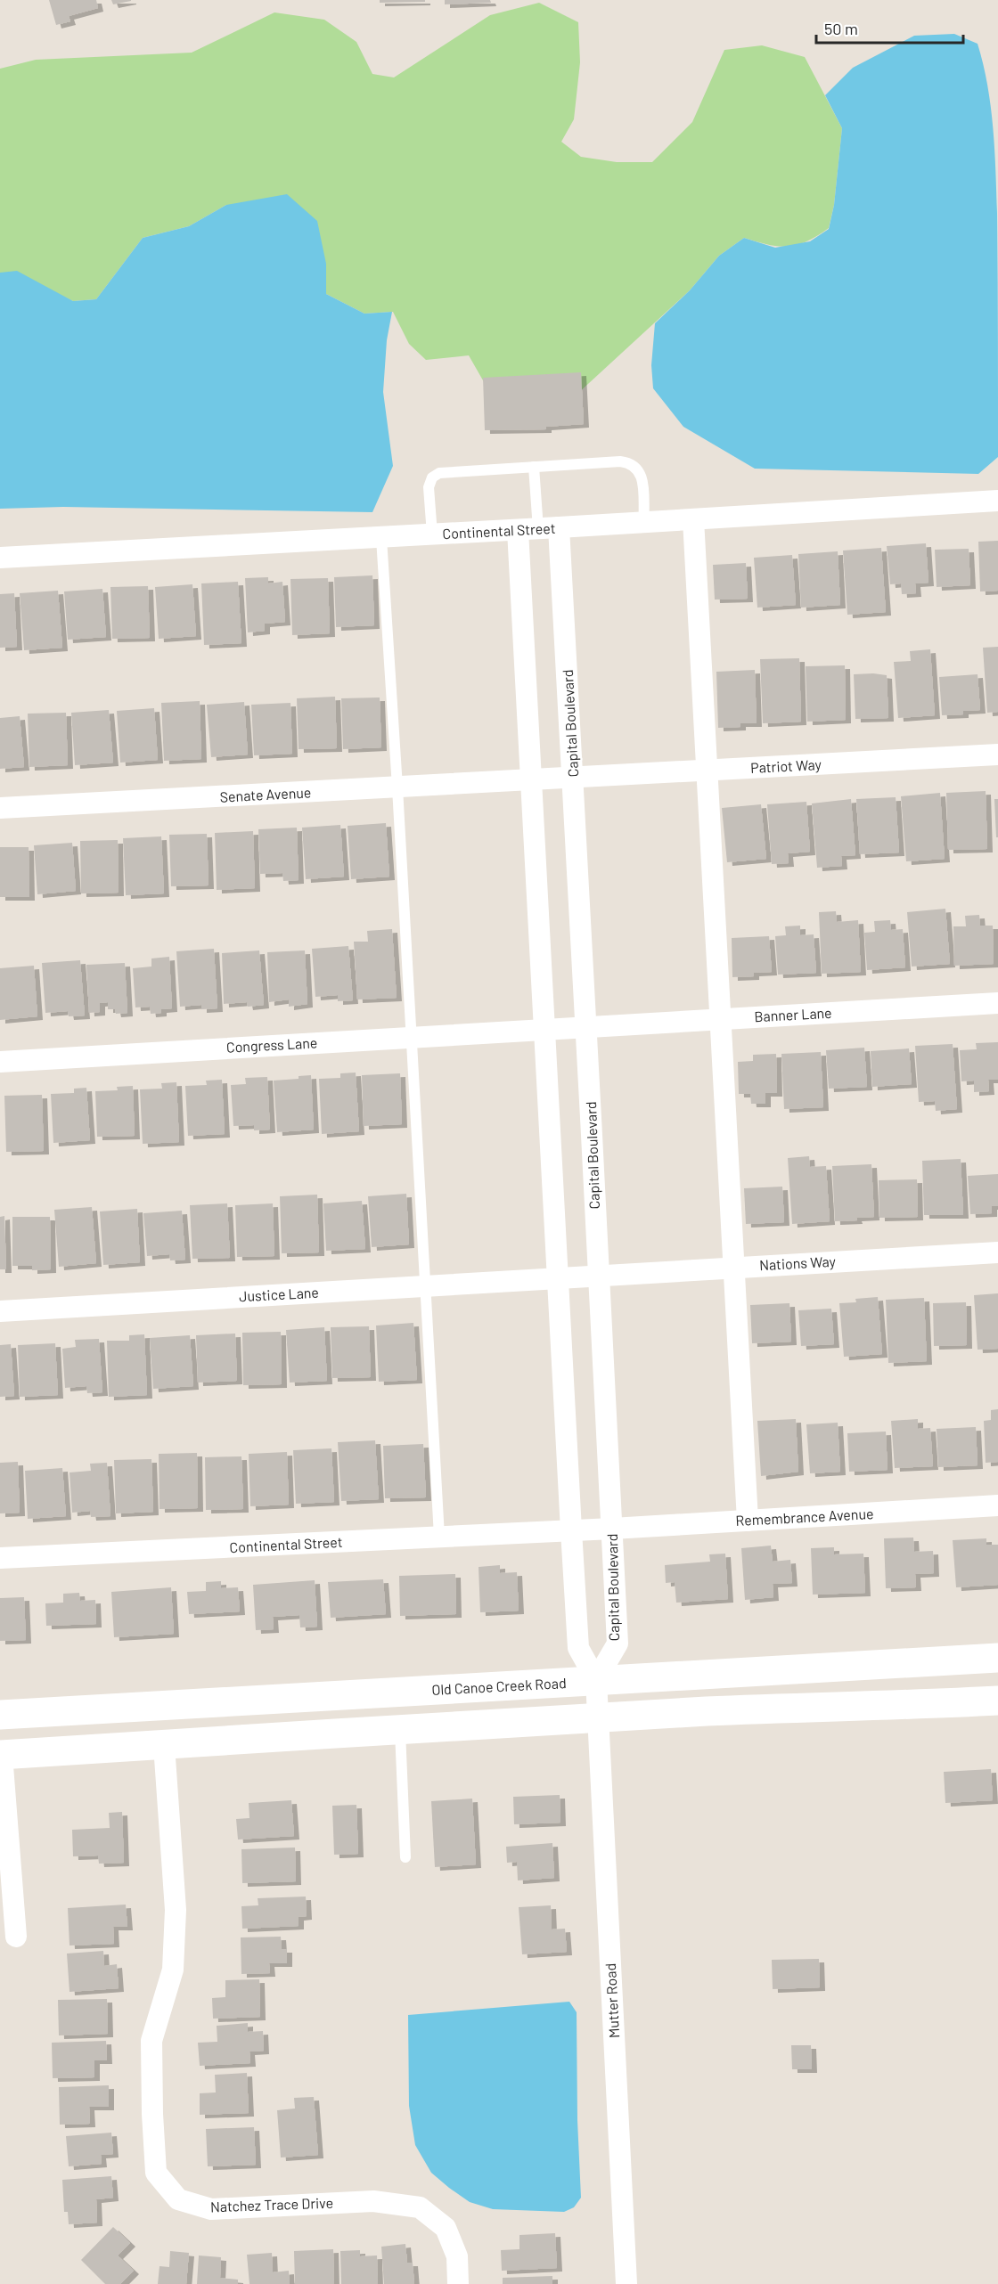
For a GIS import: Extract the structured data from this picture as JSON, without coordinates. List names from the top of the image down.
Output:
{
  "streets": {
    "main road": ["Old Canoe Creek Road"],
    "street": [
      "Continental Street",
      "Capital Boulevard",
      "Patriot Way",
      "Senate Avenue",
      "Banner Lane",
      "Congress Lane",
      "Nations Way",
      "Justice Lane",
      "Remembrance Avenue",
      "Mutter Road",
      "Natchez Trace Drive"
    ]
  },
  "crossings": [
    ["Continental Street", "Capital Boulevard"],
    ["Continental Street", "Remembrance Avenue"],
    ["Capital Boulevard", "Patriot Way"],
    ["Capital Boulevard", "Banner Lane"],
    ["Capital Boulevard", "Nations Way"],
    ["Capital Boulevard", "Remembrance Avenue"],
    ["Capital Boulevard", "Old Canoe Creek Road"],
    ["Capital Boulevard", "Mutter Road"],
    ["Patriot Way", "Senate Avenue"],
    ["Banner Lane", "Congress Lane"],
    ["Nations Way", "Justice Lane"],
    ["Old Canoe Creek Road", "Mutter Road"]
  ],
  "scale_bar": "50 m"
}
